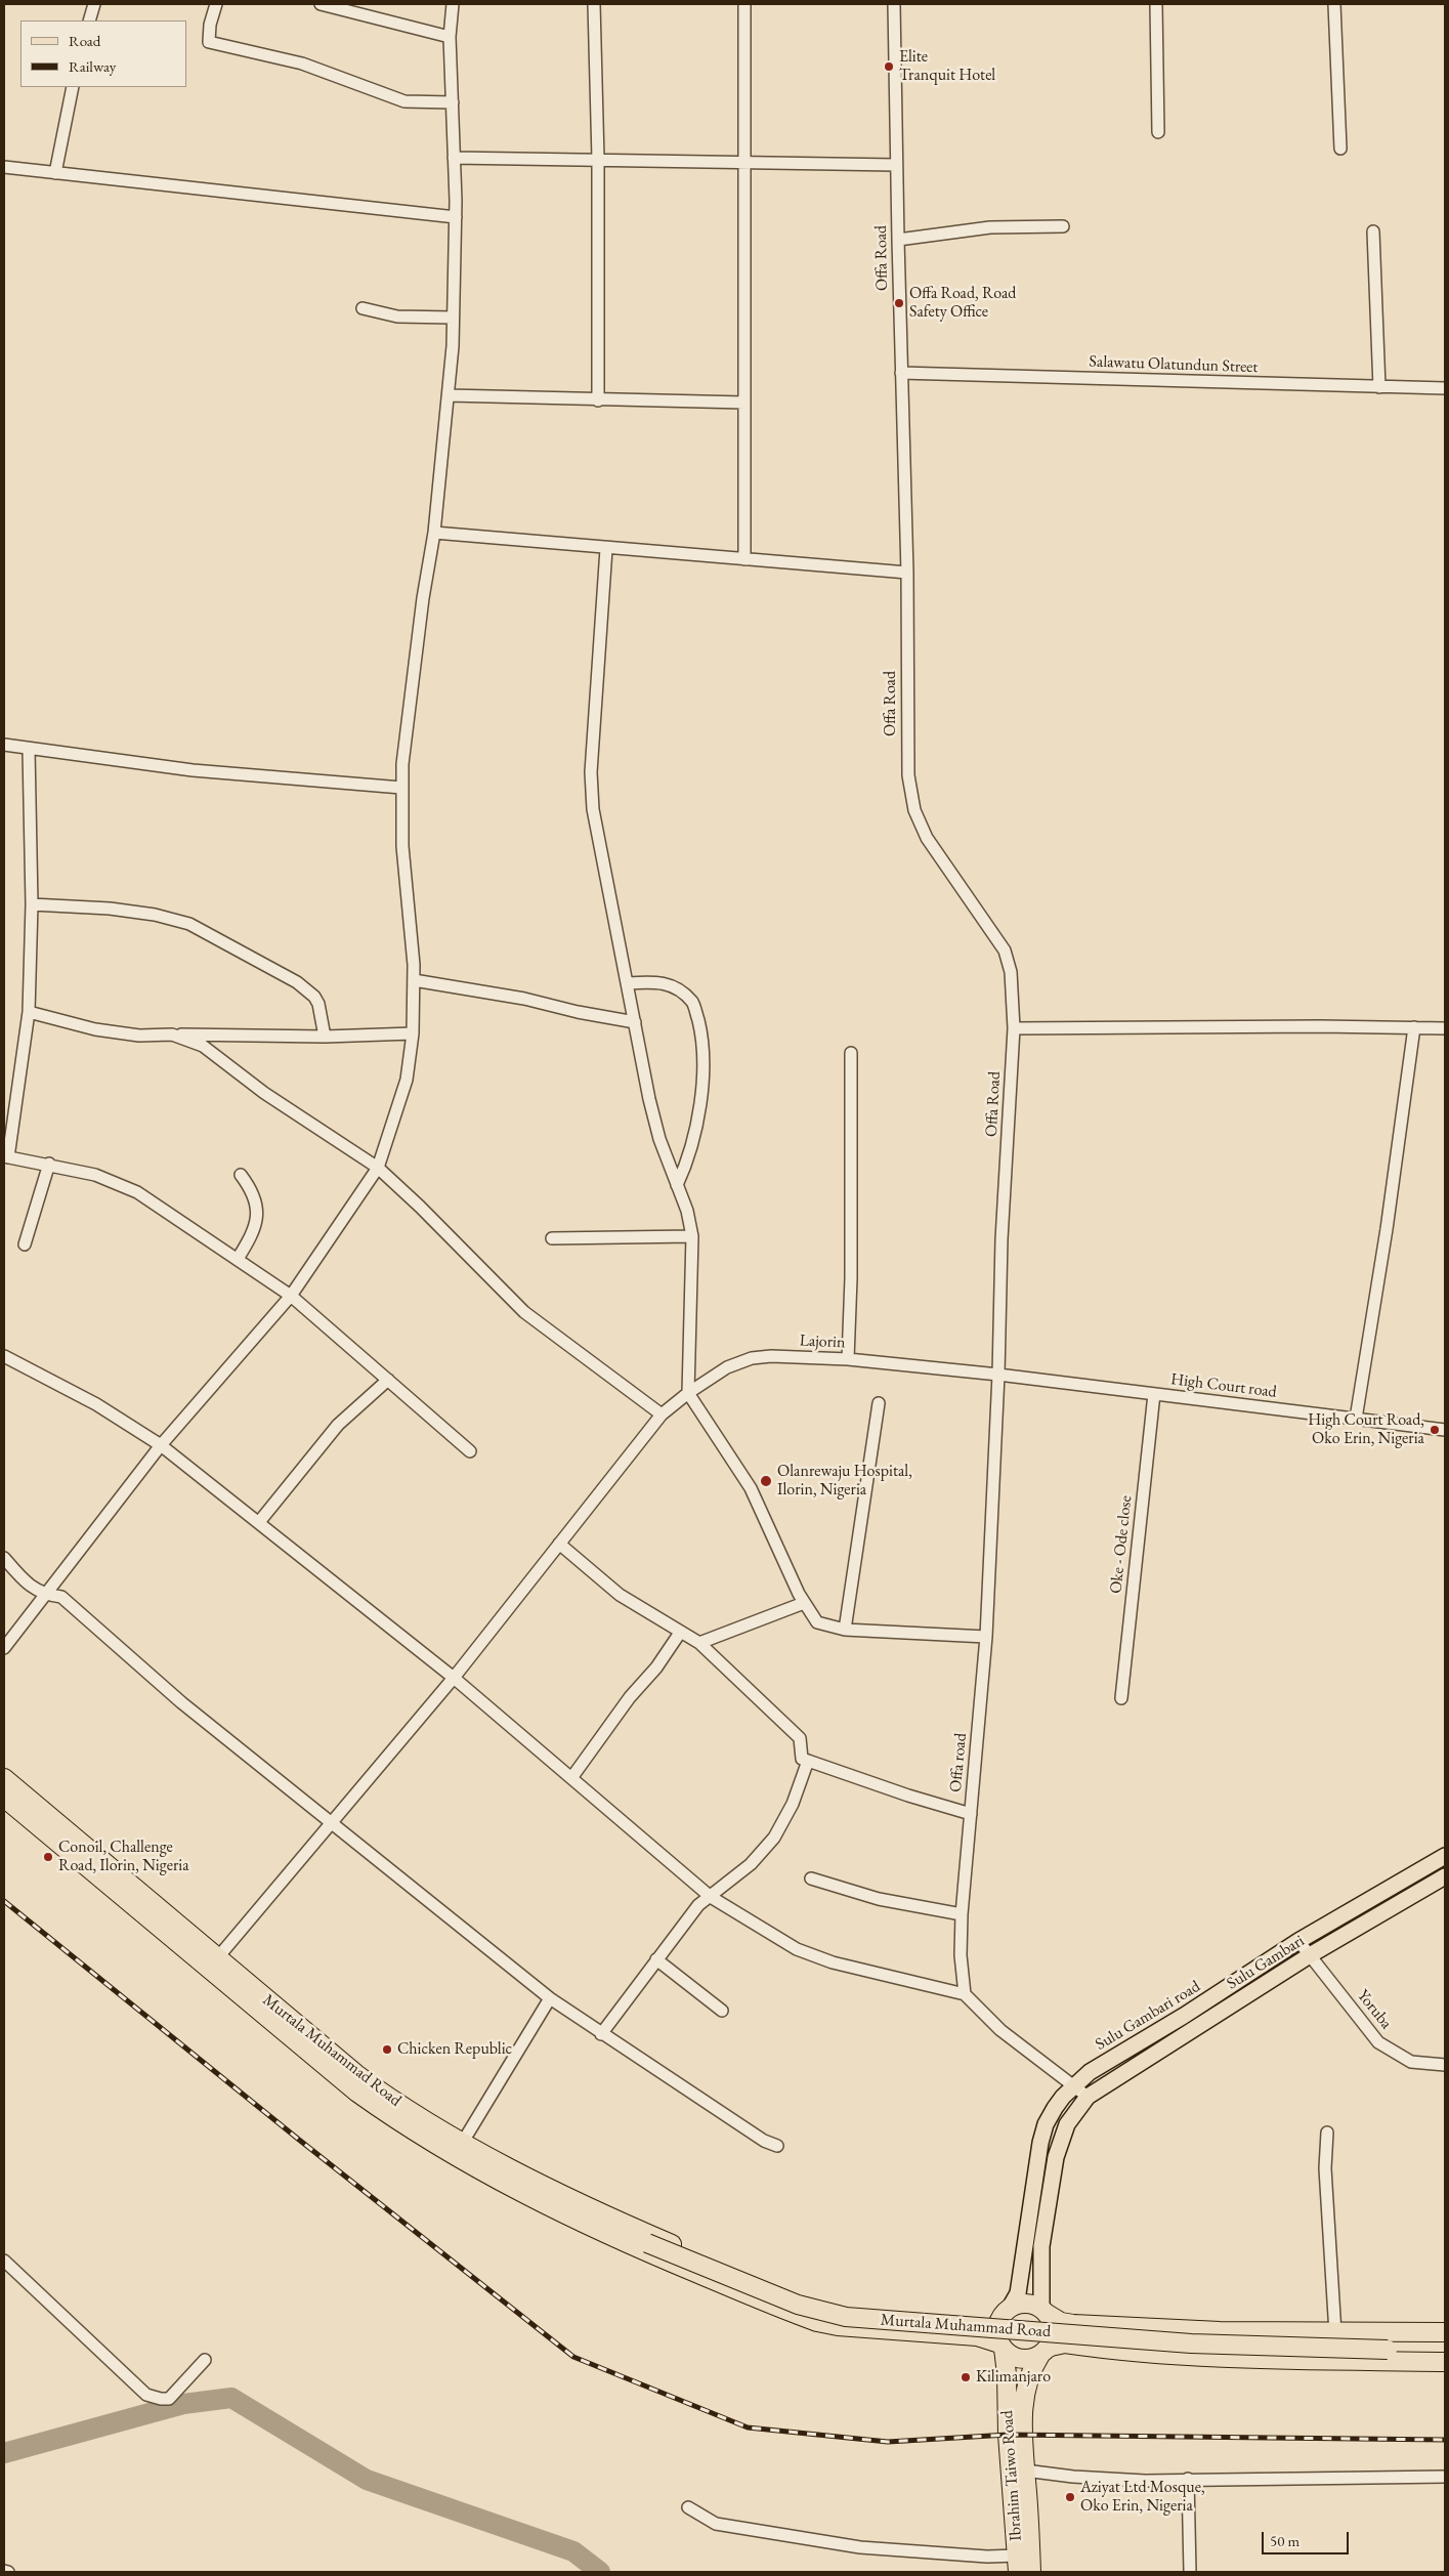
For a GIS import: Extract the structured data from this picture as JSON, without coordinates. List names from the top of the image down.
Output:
{
  "streets": {
    "highway": ["Murtala Muhammad Road", "Ibrahim Taiwo Road"],
    "main road": ["Sulu Gambari", "Sulu Gambari road"],
    "street": [
      "Offa Road",
      "Salawatu Olatundun Street",
      "Lajorin",
      "High Court road",
      "Oke - Ode close",
      "Offa road",
      "Yoruba"
    ]
  },
  "crossings": [
    ["Offa Road", "Salawatu Olatundun Street"],
    ["Offa Road", "Lajorin"],
    ["Offa Road", "High Court road"],
    ["Offa Road", "Offa road"],
    ["Lajorin", "High Court road"],
    ["Lajorin", "Offa road"],
    ["Lajorin", "Murtala Muhammad Road"],
    ["High Court road", "Oke - Ode close"],
    ["High Court road", "Offa road"],
    ["Sulu Gambari", "Yoruba"],
    ["Sulu Gambari", "Sulu Gambari road"],
    ["Sulu Gambari", "Murtala Muhammad Road"],
    ["Sulu Gambari", "Ibrahim Taiwo Road"],
    ["Yoruba", "Sulu Gambari road"],
    ["Sulu Gambari road", "Murtala Muhammad Road"],
    ["Sulu Gambari road", "Ibrahim Taiwo Road"],
    ["Murtala Muhammad Road", "Ibrahim Taiwo Road"]
  ],
  "places": [
    "Elite Tranquit Hotel",
    "Offa Road, Road Safety Office",
    "High Court Road, Oko Erin, Nigeria",
    "Olanrewaju Hospital, Ilorin, Nigeria",
    "Conoil, Challenge Road, Ilorin, Nigeria",
    "Chicken Republic",
    "Kilimanjaro",
    "Aziyat Ltd Mosque, Oko Erin, Nigeria"
  ],
  "legend": ["Road", "Railway"],
  "scale_bar": "50 m"
}
